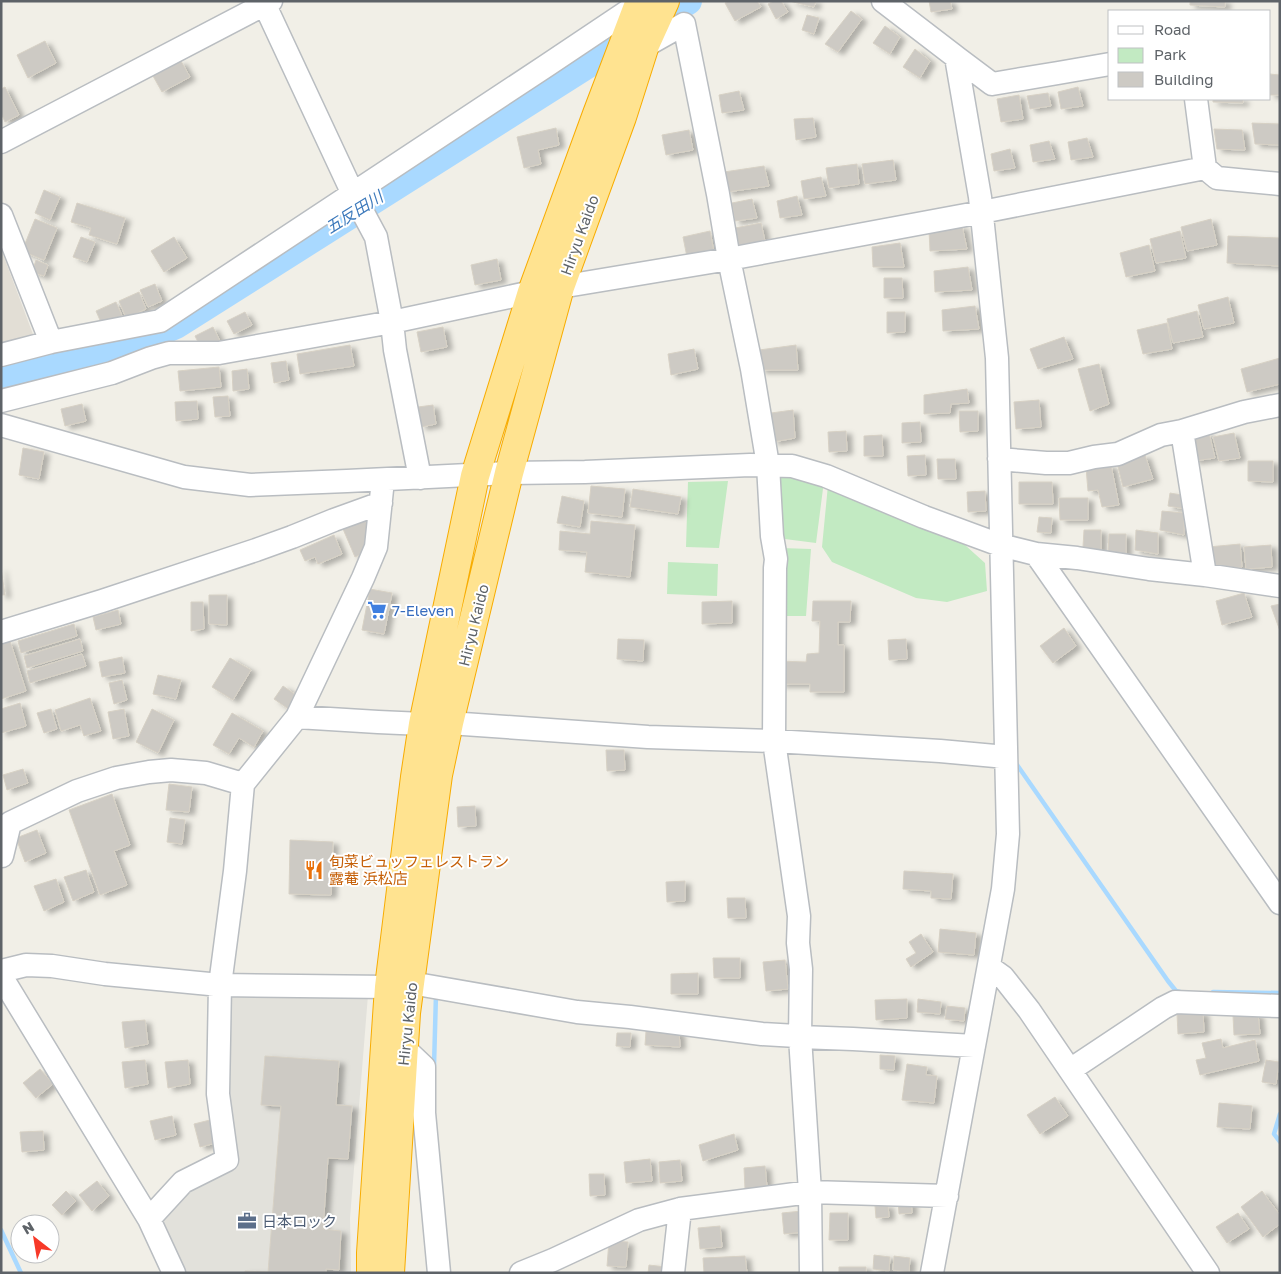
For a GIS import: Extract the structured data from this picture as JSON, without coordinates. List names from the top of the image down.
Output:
{
  "streets": {
    "highway": ["Hiryu Kaido"]
  },
  "water": ["五反田川"],
  "places": {
    "supermarket": ["7-Eleven"],
    "restaurant": ["旬菜ビュッフェレストラン 露菴 浜松店"],
    "office": ["日本ロック"]
  },
  "legend": ["Road", "Park", "Building"],
  "north": "top left"
}
